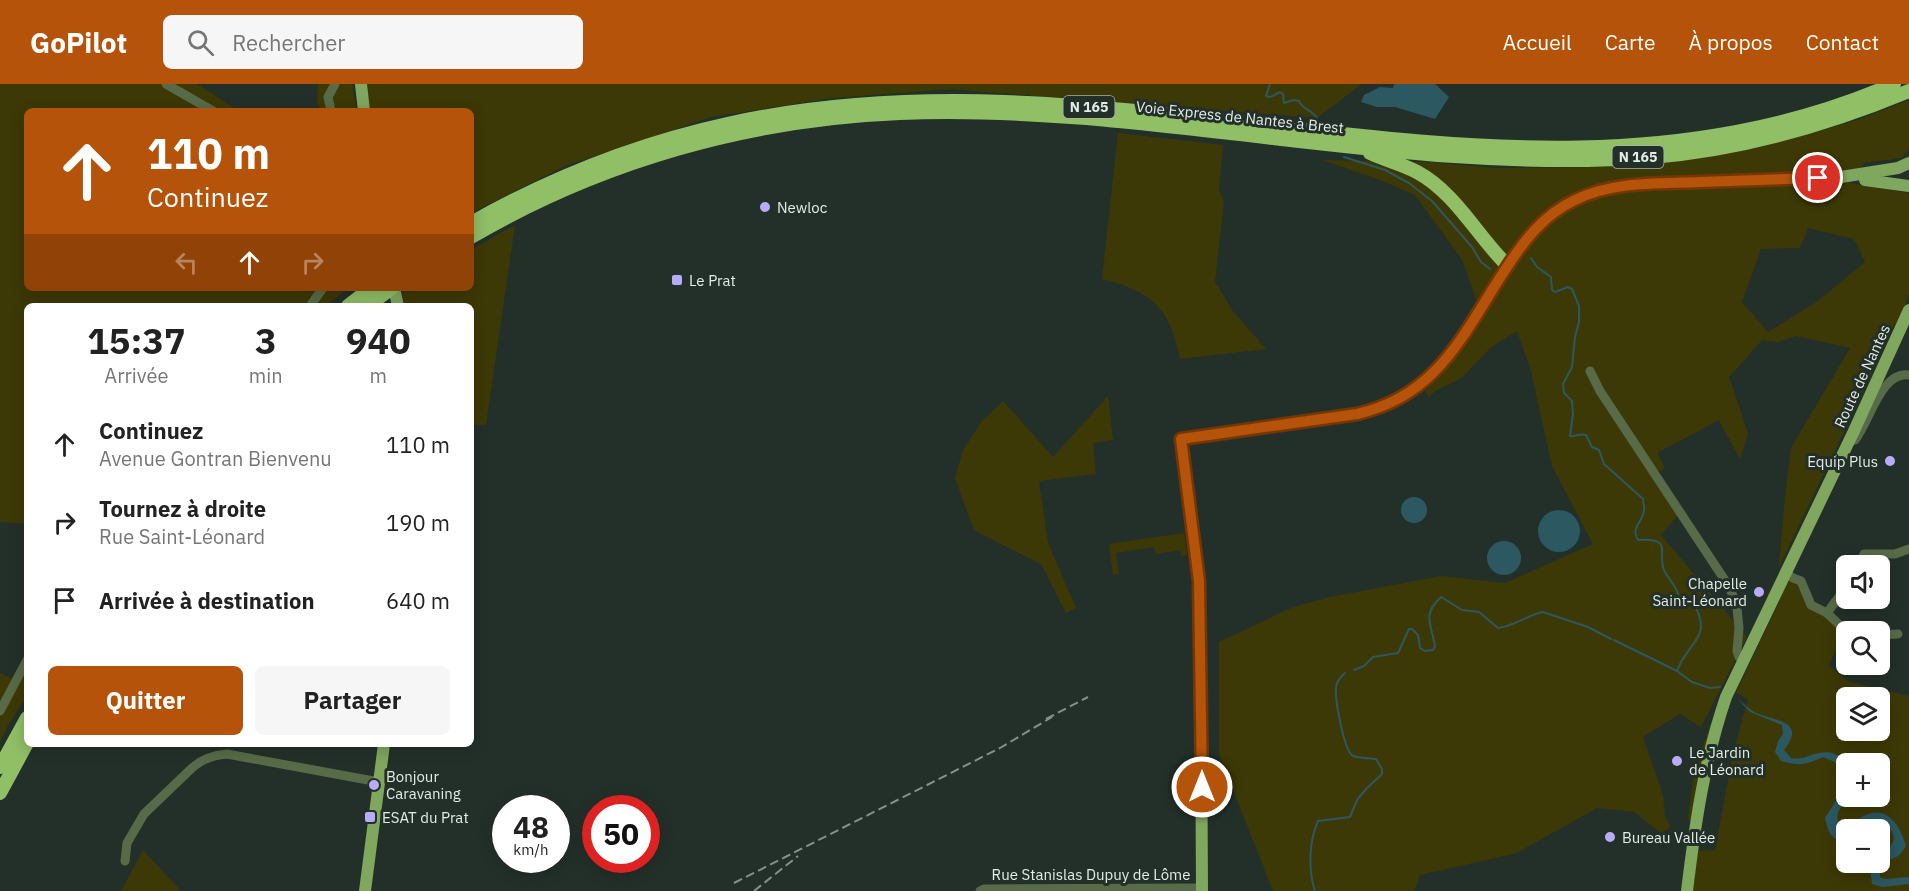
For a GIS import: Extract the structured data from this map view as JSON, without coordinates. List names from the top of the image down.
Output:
{
  "streets": {
    "highway": ["N 165", "Voie Express de Nantes à Brest"],
    "main road": ["Route de Nantes"],
    "street": ["Rue Stanislas Dupuy de Lôme"]
  },
  "places": {
    "other": [
      "Newloc",
      "Equip Plus",
      "Chapelle Saint-Léonard",
      "Le Jardin de Léonard",
      "Bonjour Caravaning",
      "Bureau Vallée"
    ],
    "transit": ["Le Prat", "ESAT du Prat"]
  },
  "page": {
    "header": "GoPilot",
    "search": "Rechercher",
    "nav": [
      "Accueil",
      "Carte",
      "À propos",
      "Contact"
    ],
    "turn": ["110 m", "Continuez"],
    "eta": [
      "15:37",
      "Arrivée",
      "3",
      "min",
      "940",
      "m"
    ],
    "list": [
      {
        "name": "Continuez",
        "note": "Avenue Gontran Bienvenu",
        "value": "110 m"
      },
      {
        "name": "Tournez à droite",
        "note": "Rue Saint-Léonard",
        "value": "190 m"
      },
      {
        "name": "Arrivée à destination",
        "value": "640 m"
      }
    ],
    "map_buttons": ["+", "−"],
    "buttons": ["Quitter", "Partager"],
    "speed": "48 km/h",
    "limit": "50"
  }
}
